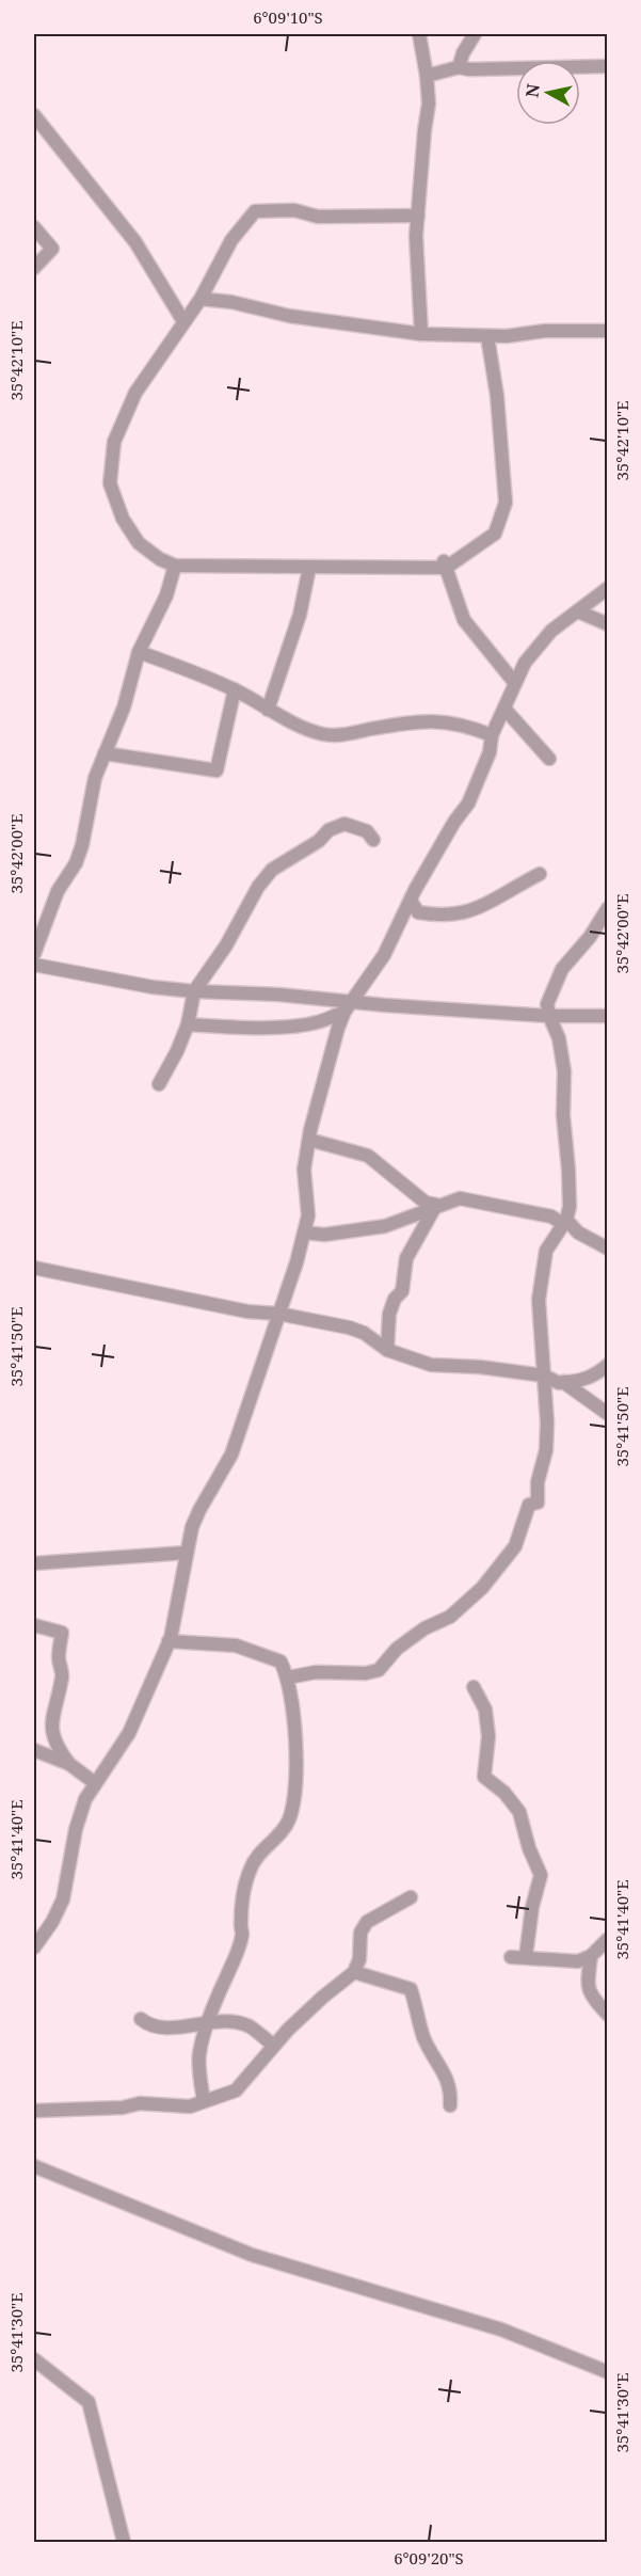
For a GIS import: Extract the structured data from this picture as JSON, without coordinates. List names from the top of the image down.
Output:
{
  "north": "left",
  "coordinates": [
    "6°09'10\"S",
    "35°42'10\"E",
    "35°42'00\"E",
    "35°41'50\"E",
    "35°41'40\"E",
    "35°41'30\"E",
    "6°09'20\"S"
  ]
}
